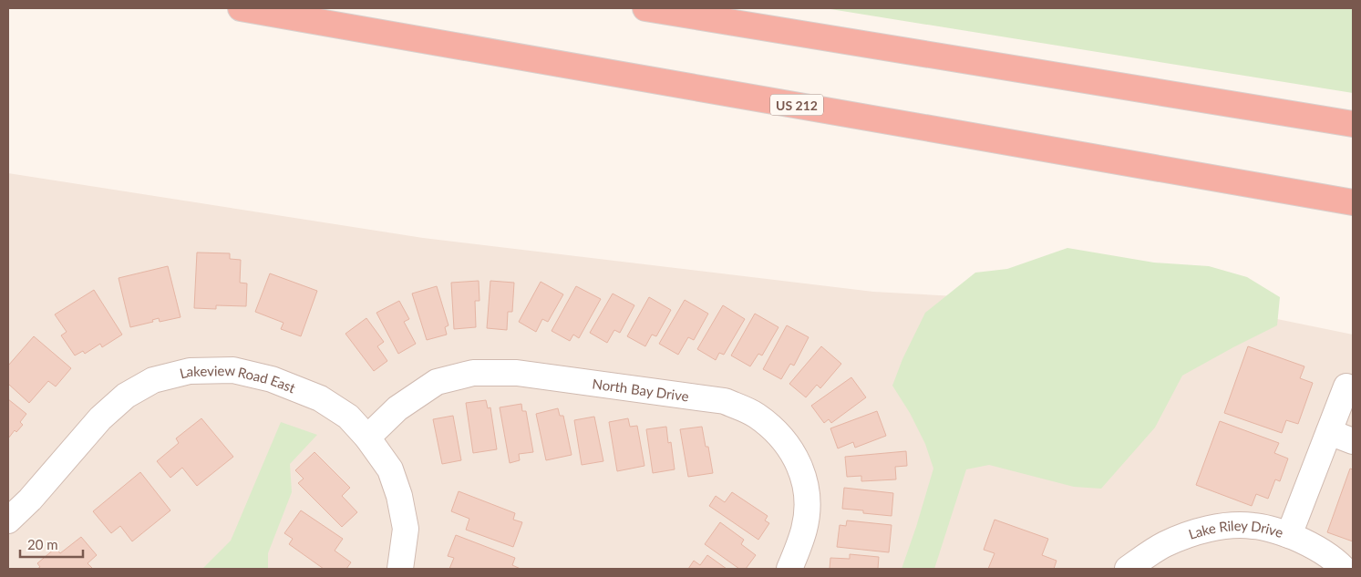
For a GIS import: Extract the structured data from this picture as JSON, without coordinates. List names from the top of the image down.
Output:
{
  "streets": {
    "highway": ["US 212"],
    "street": ["Lakeview Road East", "North Bay Drive", "Lake Riley Drive"]
  },
  "crossings": [
    ["Lakeview Road East", "North Bay Drive"]
  ],
  "scale_bar": "20 m"
}
